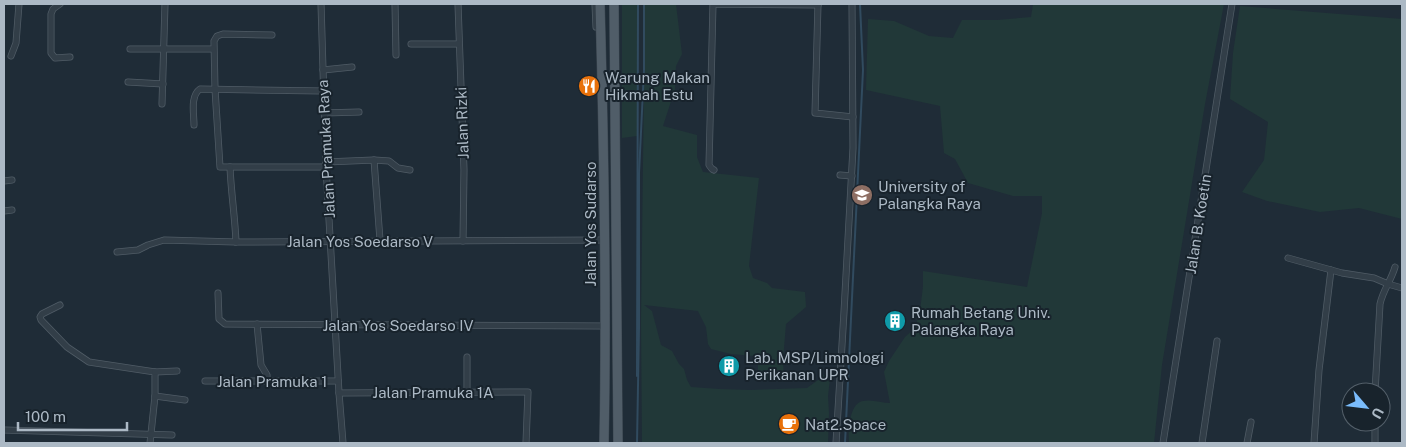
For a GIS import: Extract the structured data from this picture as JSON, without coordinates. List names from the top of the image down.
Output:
{
  "streets": {
    "main road": ["Jalan Yos Sudarso"],
    "street": [
      "Jalan Rizki",
      "Jalan Pramuka Raya",
      "Jalan B. Koetin",
      "Jalan Yos Soedarso V",
      "Jalan Yos Soedarso IV",
      "Jalan Pramuka 1",
      "Jalan Pramuka 1A"
    ]
  },
  "crossings": [
    ["Jalan Rizki", "Jalan Yos Soedarso V"],
    ["Jalan Pramuka Raya", "Jalan Yos Soedarso V"],
    ["Jalan Pramuka Raya", "Jalan Yos Soedarso IV"],
    ["Jalan Pramuka Raya", "Jalan Pramuka 1"],
    ["Jalan Pramuka Raya", "Jalan Pramuka 1A"],
    ["Jalan Yos Sudarso", "Jalan Yos Soedarso V"],
    ["Jalan Yos Sudarso", "Jalan Yos Soedarso IV"]
  ],
  "places": {
    "restaurant": ["Warung Makan Hikmah Estu"],
    "school or university": ["University of Palangka Raya"],
    "building": ["Rumah Betang Univ. Palangka Raya", "Lab. MSP/Limnologi Perikanan UPR"],
    "cafe": ["Nat2.Space"]
  },
  "scale_bar": "100 m",
  "north": "bottom right"
}
